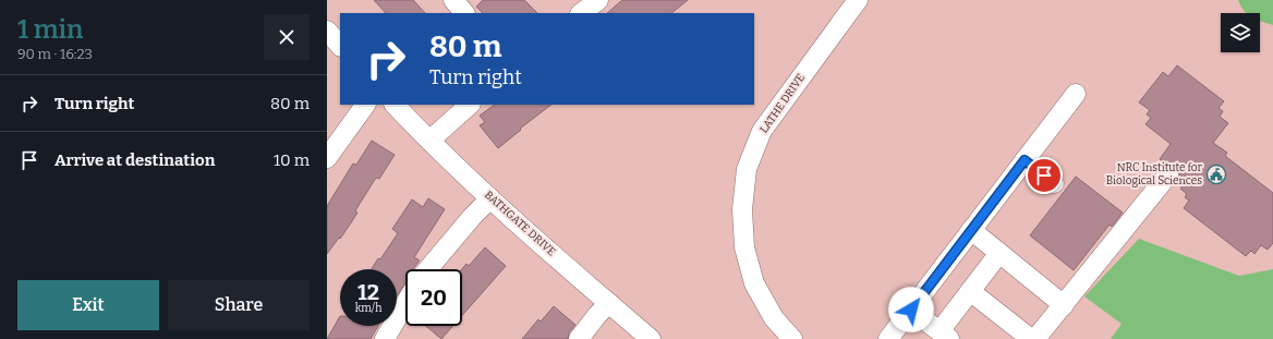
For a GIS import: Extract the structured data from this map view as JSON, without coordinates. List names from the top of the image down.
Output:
{
  "streets": {
    "street": ["LATHE DRIVE", "BATHGATE DRIVE"]
  },
  "places": {
    "public building": ["NRC Institute for Biological Sciences"]
  },
  "page": {
    "heading": ["1 min", "90 m · 16:23"],
    "turn": ["80 m", "Turn right"],
    "list": [
      {
        "name": "Turn right",
        "value": "80 m"
      },
      {
        "name": "Arrive at destination",
        "value": "10 m"
      }
    ],
    "speed": "12 km/h",
    "limit": "20",
    "buttons": ["Exit", "Share"]
  }
}
